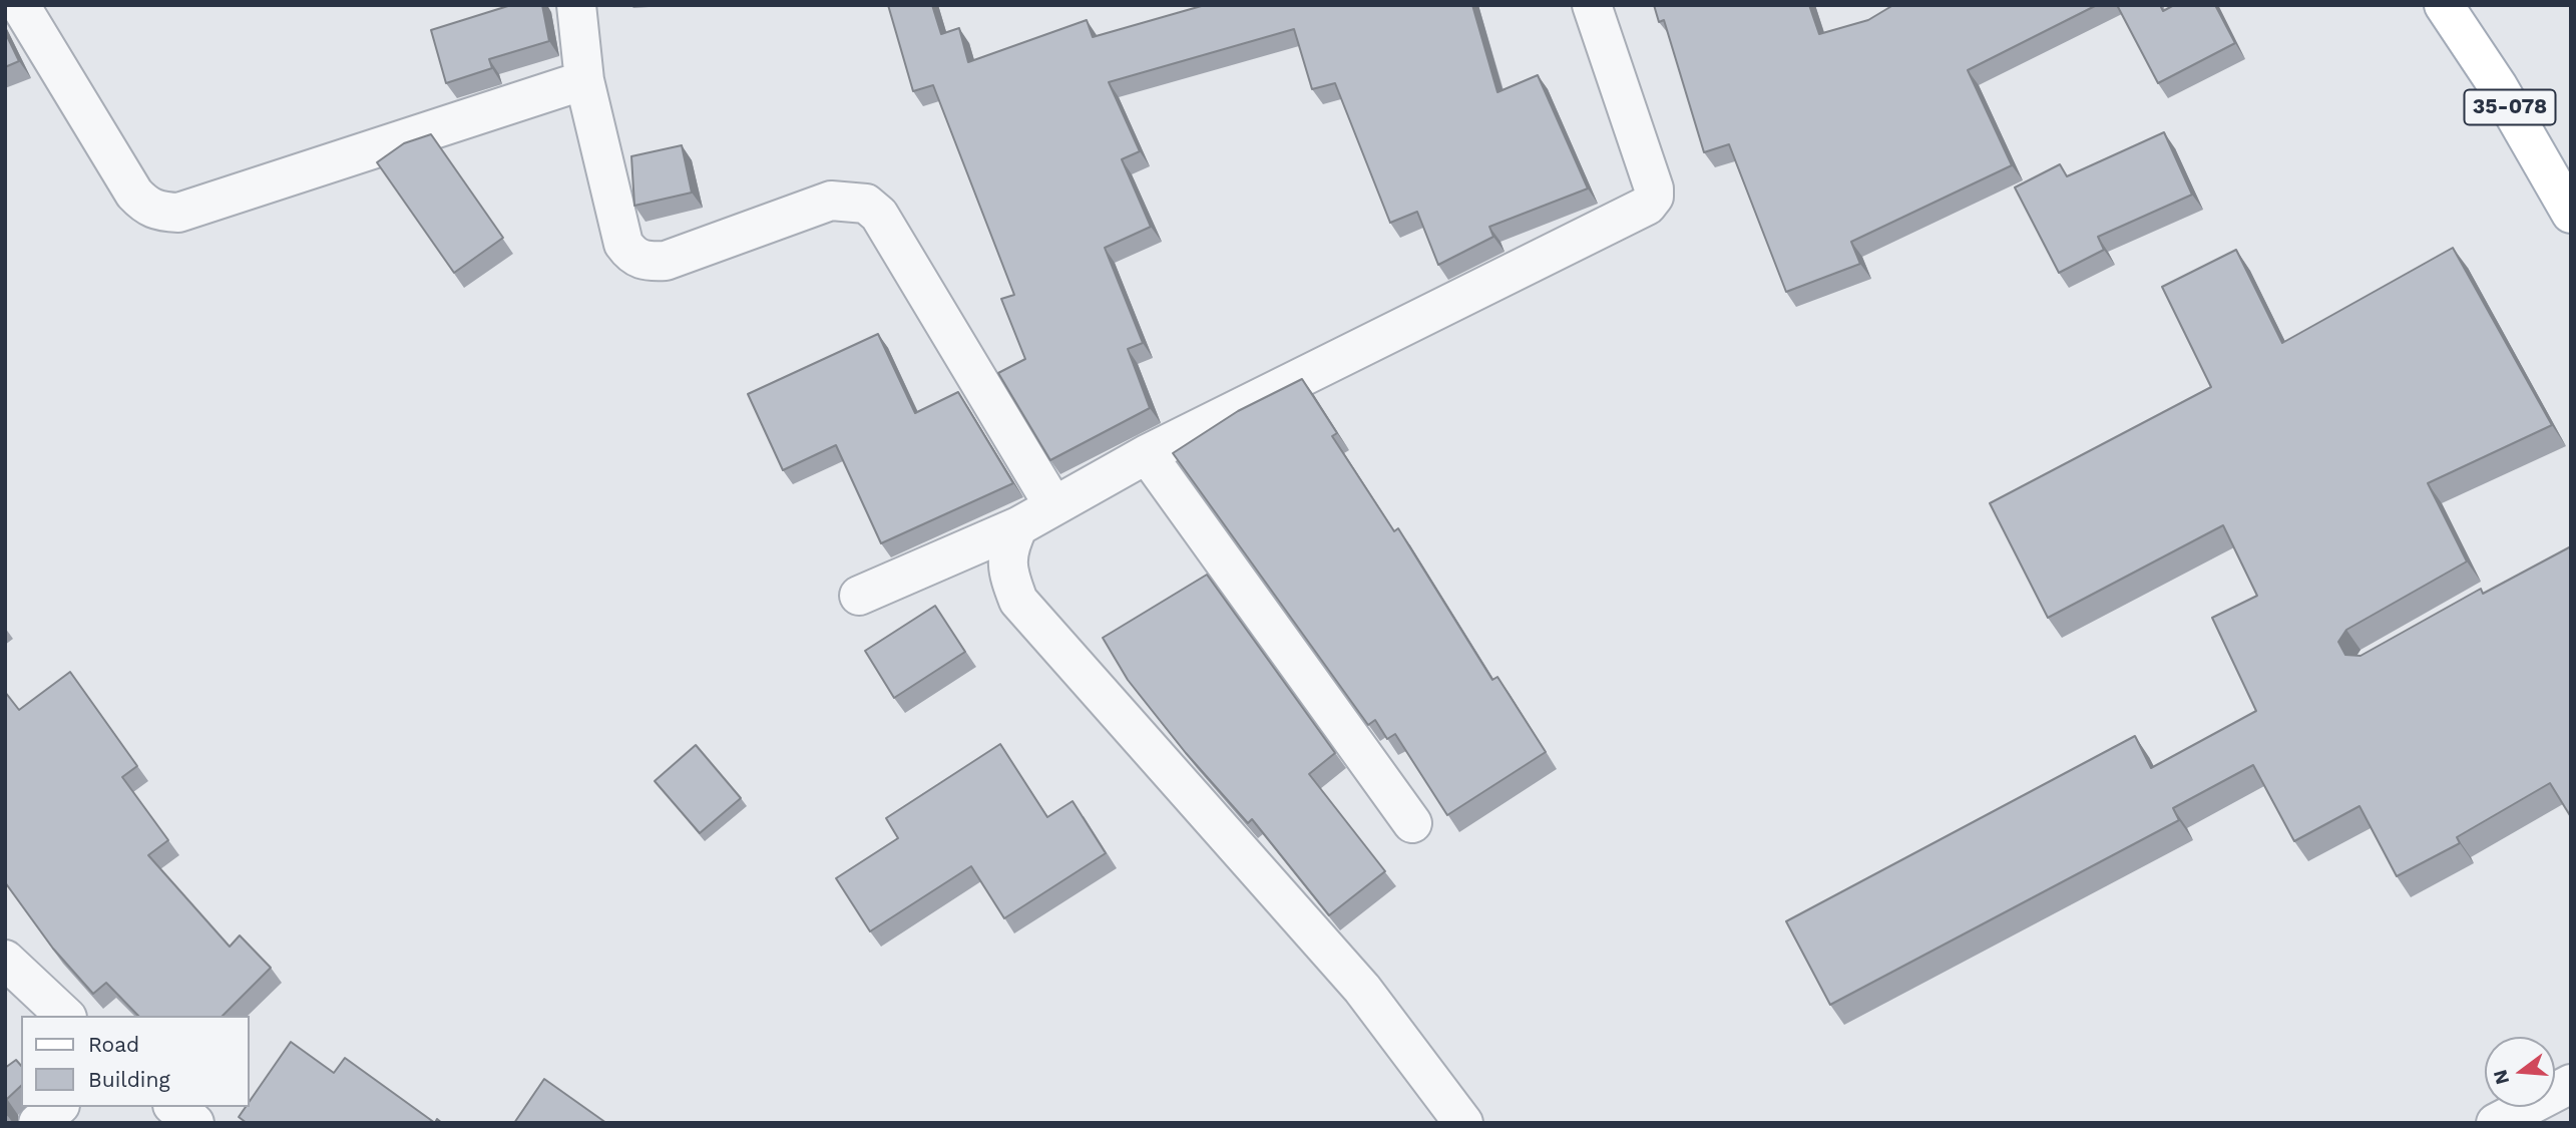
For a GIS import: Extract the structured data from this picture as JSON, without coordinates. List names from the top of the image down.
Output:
{
  "streets": {
    "main road": ["35-078"]
  },
  "legend": ["Road", "Building"],
  "north": "left"
}
